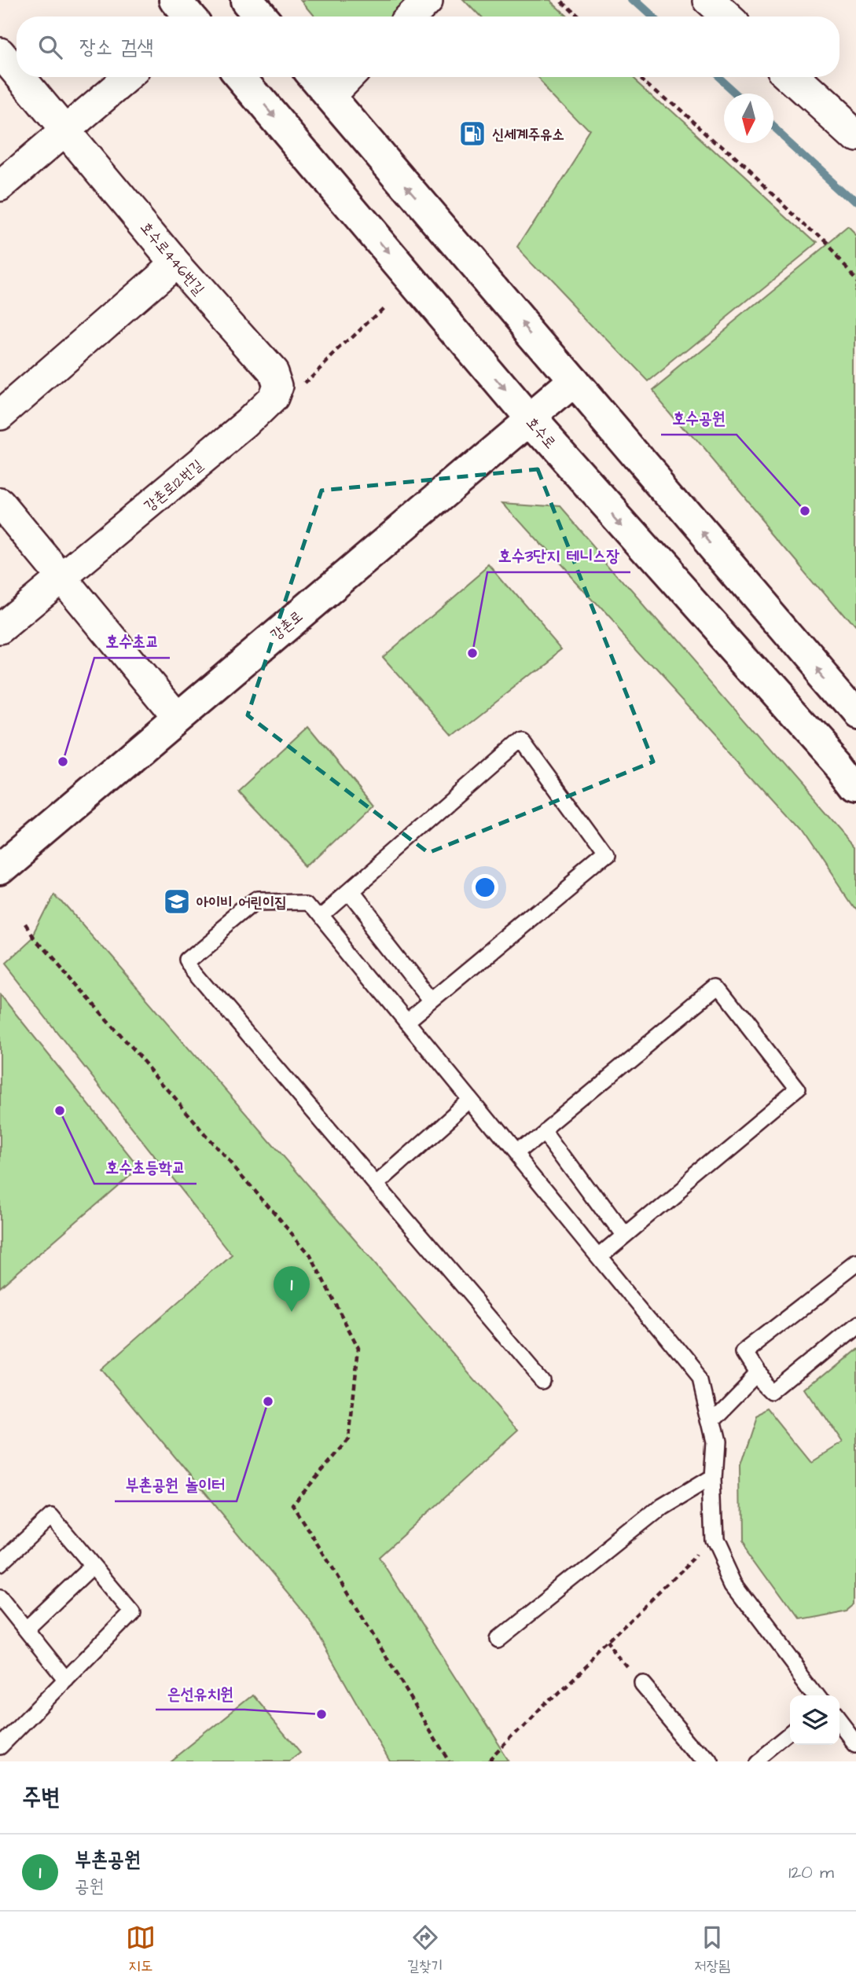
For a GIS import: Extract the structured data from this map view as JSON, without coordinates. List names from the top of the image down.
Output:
{
  "streets": {
    "main road": ["호수로", "강촌로"],
    "street": ["호수로446번길", "강촌로12번길"]
  },
  "crossings": [
    ["호수로446번길", "강촌로12번길"],
    ["호수로", "강촌로"]
  ],
  "places": {
    "fuel station": ["신세계주유소"],
    "other": [
      "호수공원",
      "호수3단지 테니스장",
      "호수초교",
      "호수초등학교",
      "부촌공원 놀이터",
      "은선유치원"
    ],
    "school or university": ["아이비 어린이집"]
  },
  "north": "bottom",
  "page": {
    "search": "장소 검색",
    "pins": "1",
    "heading": "주변",
    "list": [
      {
        "mark": "1",
        "name": "부촌공원",
        "note": "공원",
        "value": "120 m"
      }
    ],
    "nav": ["지도", "길찾기", "저장됨"]
  }
}
